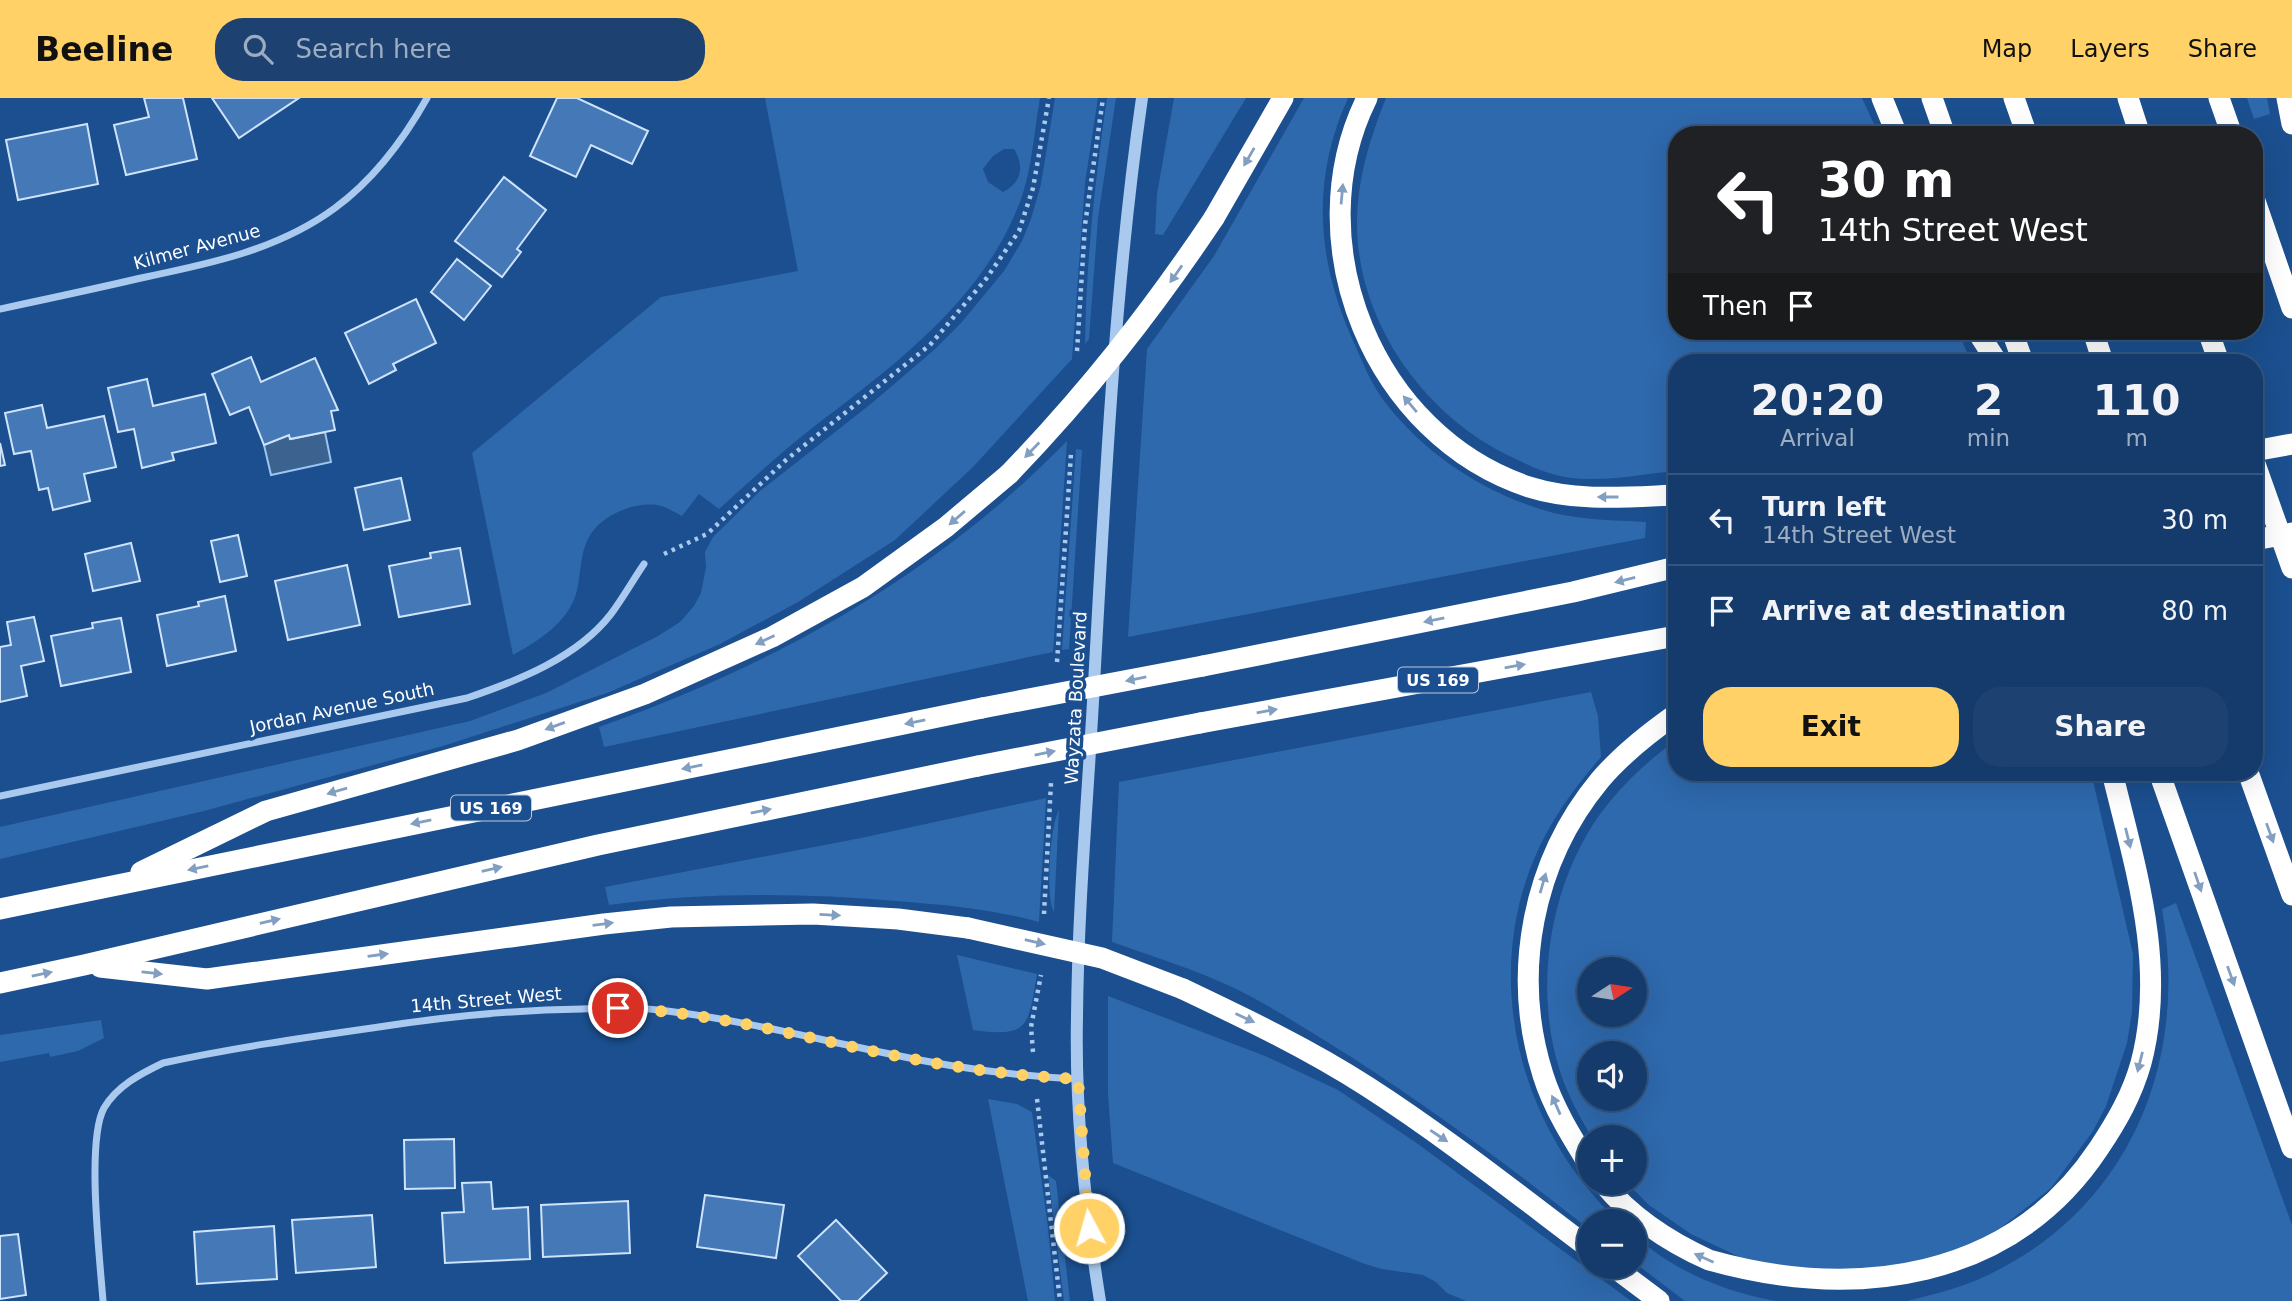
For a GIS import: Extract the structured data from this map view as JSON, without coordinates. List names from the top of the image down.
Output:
{
  "streets": {
    "highway": ["US 169"],
    "street": [
      "Kilmer Avenue",
      "Wayzata Boulevard",
      "Jordan Avenue South",
      "14th Street West"
    ]
  },
  "crossings": [
    ["Wayzata Boulevard", "14th Street West"]
  ],
  "north": "right",
  "page": {
    "header": "Beeline",
    "search": "Search here",
    "nav": ["Map", "Layers", "Share"],
    "turn": ["30 m", "14th Street West"],
    "then": "Then",
    "eta": [
      "20:20",
      "Arrival",
      "2",
      "min",
      "110",
      "m"
    ],
    "list": [
      {
        "name": "Turn left",
        "note": "14th Street West",
        "value": "30 m"
      },
      {
        "name": "Arrive at destination",
        "value": "80 m"
      }
    ],
    "buttons": ["Exit", "Share"],
    "map_buttons": ["+", "−"]
  }
}
